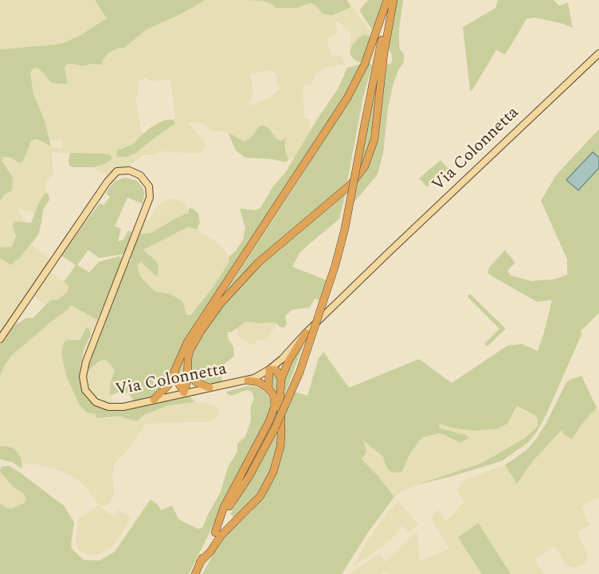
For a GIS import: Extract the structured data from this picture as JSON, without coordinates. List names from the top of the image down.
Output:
{
  "streets": {
    "main road": ["Via Colonnetta"]
  }
}
